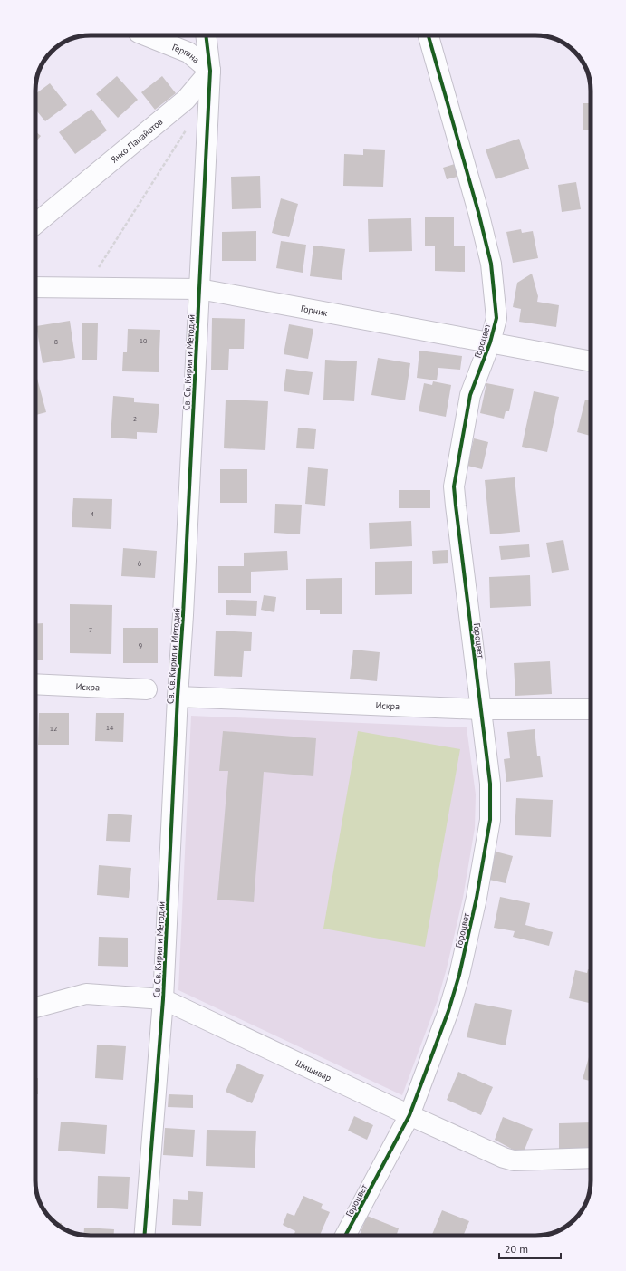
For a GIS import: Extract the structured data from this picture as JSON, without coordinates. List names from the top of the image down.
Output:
{
  "streets": {
    "street": [
      "Гергана",
      "Янко Панайотов",
      "Горник",
      "Гороцвет",
      "Св. Св. Кирил и Методий",
      "Искра",
      "Шишивар"
    ]
  },
  "crossings": [
    ["Гергана", "Янко Панайотов"],
    ["Гергана", "Св. Св. Кирил и Методий"],
    ["Янко Панайотов", "Св. Св. Кирил и Методий"],
    ["Горник", "Гороцвет"],
    ["Горник", "Св. Св. Кирил и Методий"],
    ["Гороцвет", "Искра"],
    ["Гороцвет", "Шишивар"],
    ["Св. Св. Кирил и Методий", "Искра"],
    ["Св. Св. Кирил и Методий", "Шишивар"]
  ],
  "house_numbers": [
    "10",
    "8",
    "2",
    "4",
    "6",
    "7",
    "9",
    "14",
    "12"
  ],
  "scale_bar": "20 m"
}
